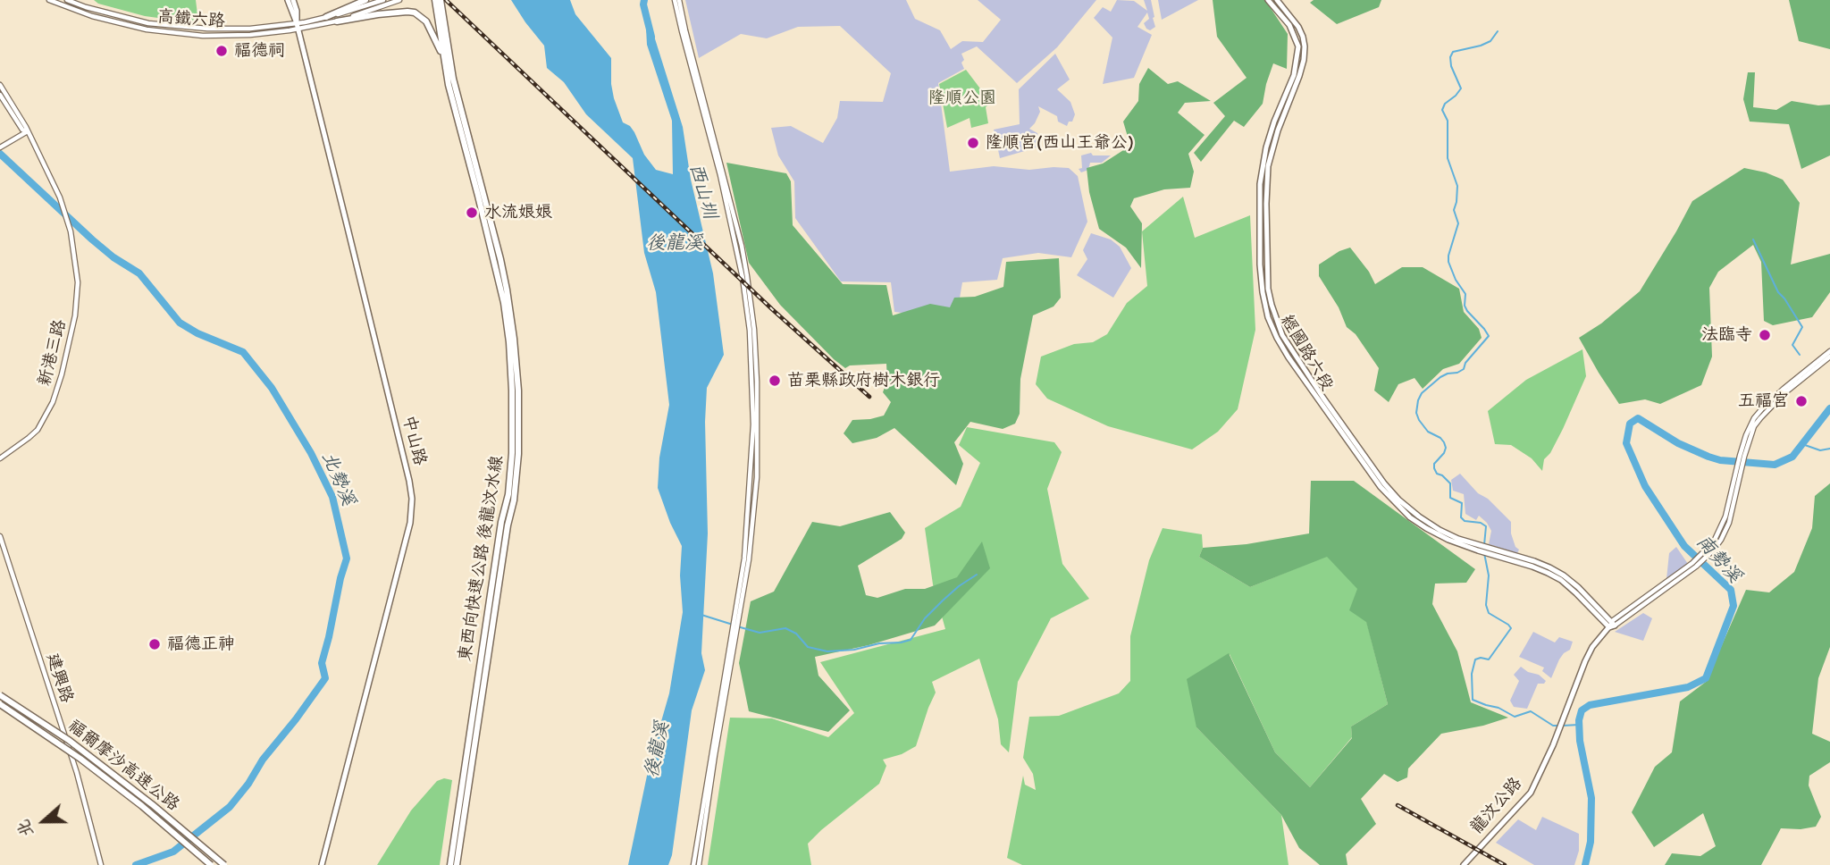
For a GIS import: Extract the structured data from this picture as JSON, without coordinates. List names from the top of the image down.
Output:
{
  "streets": {
    "highway": ["東西向快速公路 後龍汶水線", "福爾摩沙高速公路"],
    "main road": ["經國路六段", "中山路", "龍汶公路"],
    "street": ["高鐵六路", "新港三路", "建興路"]
  },
  "crossings": [
    ["高鐵六路", "中山路"]
  ],
  "water": [
    "西山圳",
    "後龍溪",
    "北勢溪",
    "南勢溪"
  ],
  "parks": ["隆順公園"],
  "places": [
    "福德祠",
    "隆順宮(西山王爺公)",
    "水流娘娘",
    "法臨寺",
    "苗栗縣政府樹木銀行",
    "五福宮",
    "福德正神"
  ],
  "north": "left"
}
